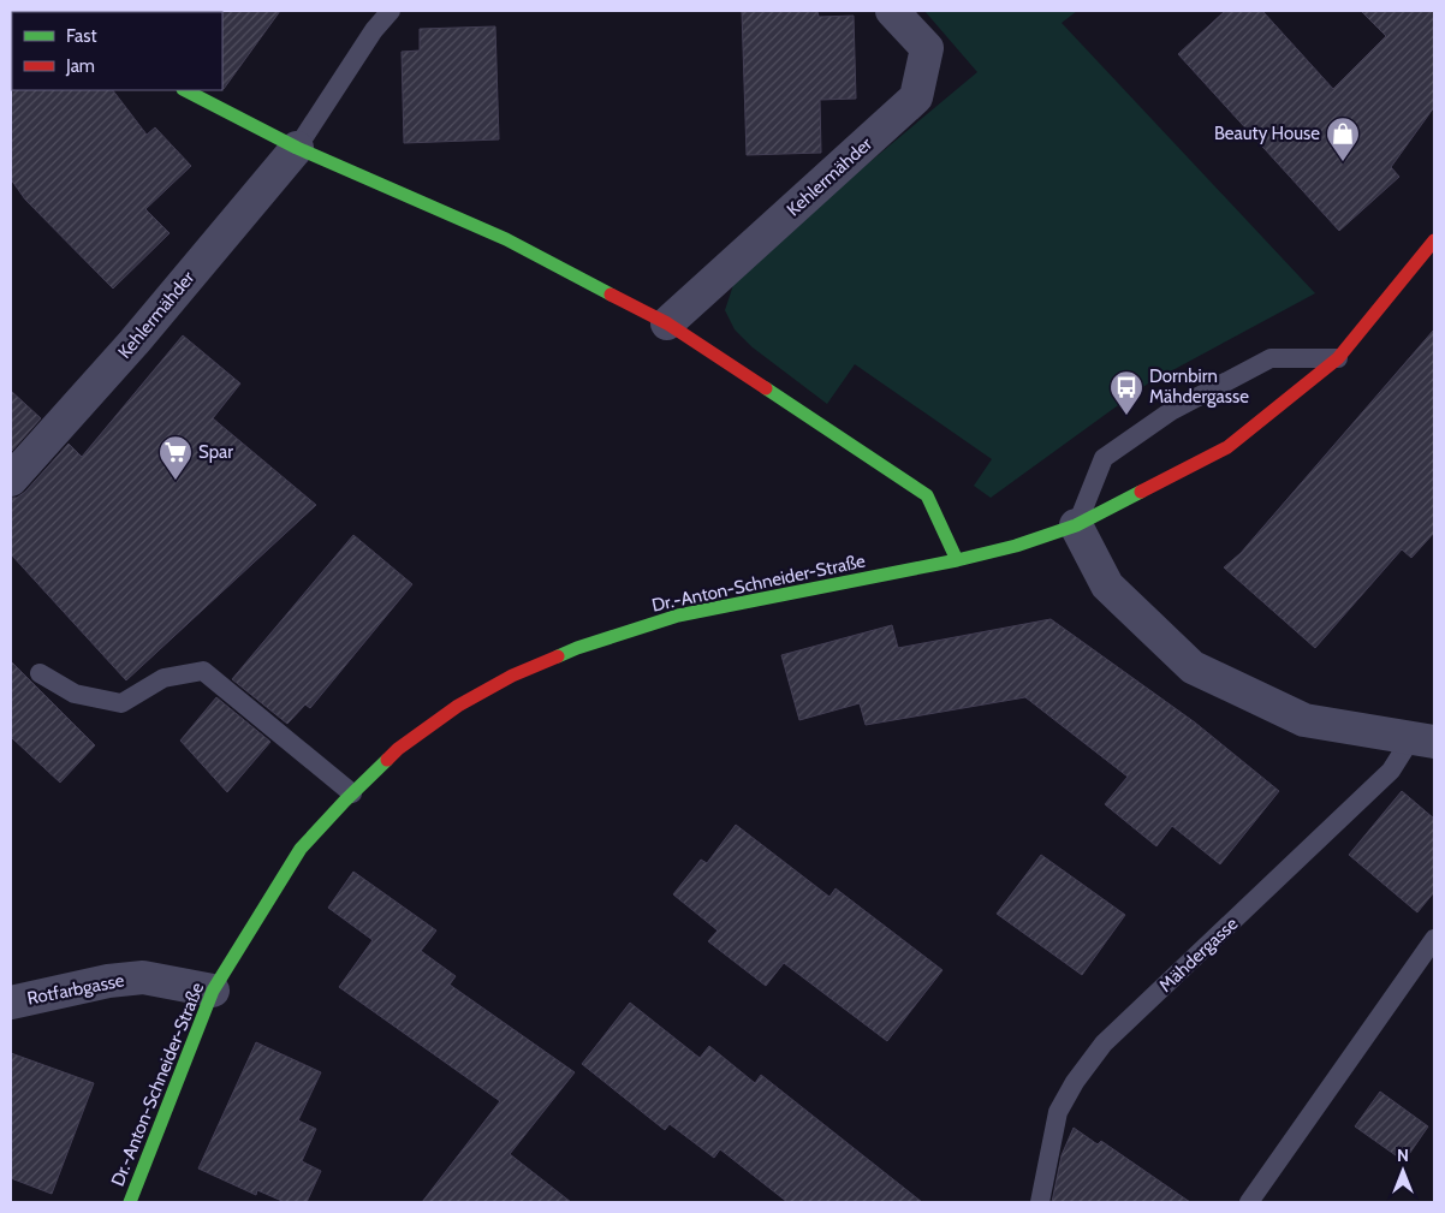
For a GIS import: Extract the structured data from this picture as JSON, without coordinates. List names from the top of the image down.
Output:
{
  "streets": {
    "main road": ["Dr.-Anton-Schneider-Straße"],
    "street": ["Kehlermähder", "Mähdergasse", "Rotfarbgasse"]
  },
  "crossings": [
    ["Dr.-Anton-Schneider-Straße", "Mähdergasse"],
    ["Dr.-Anton-Schneider-Straße", "Rotfarbgasse"]
  ],
  "places": {
    "shop": ["Beauty House"],
    "bus stop": ["Dornbirn Mähdergasse"],
    "supermarket": ["Spar"]
  },
  "legend": ["Fast", "Jam"],
  "north": "top"
}
